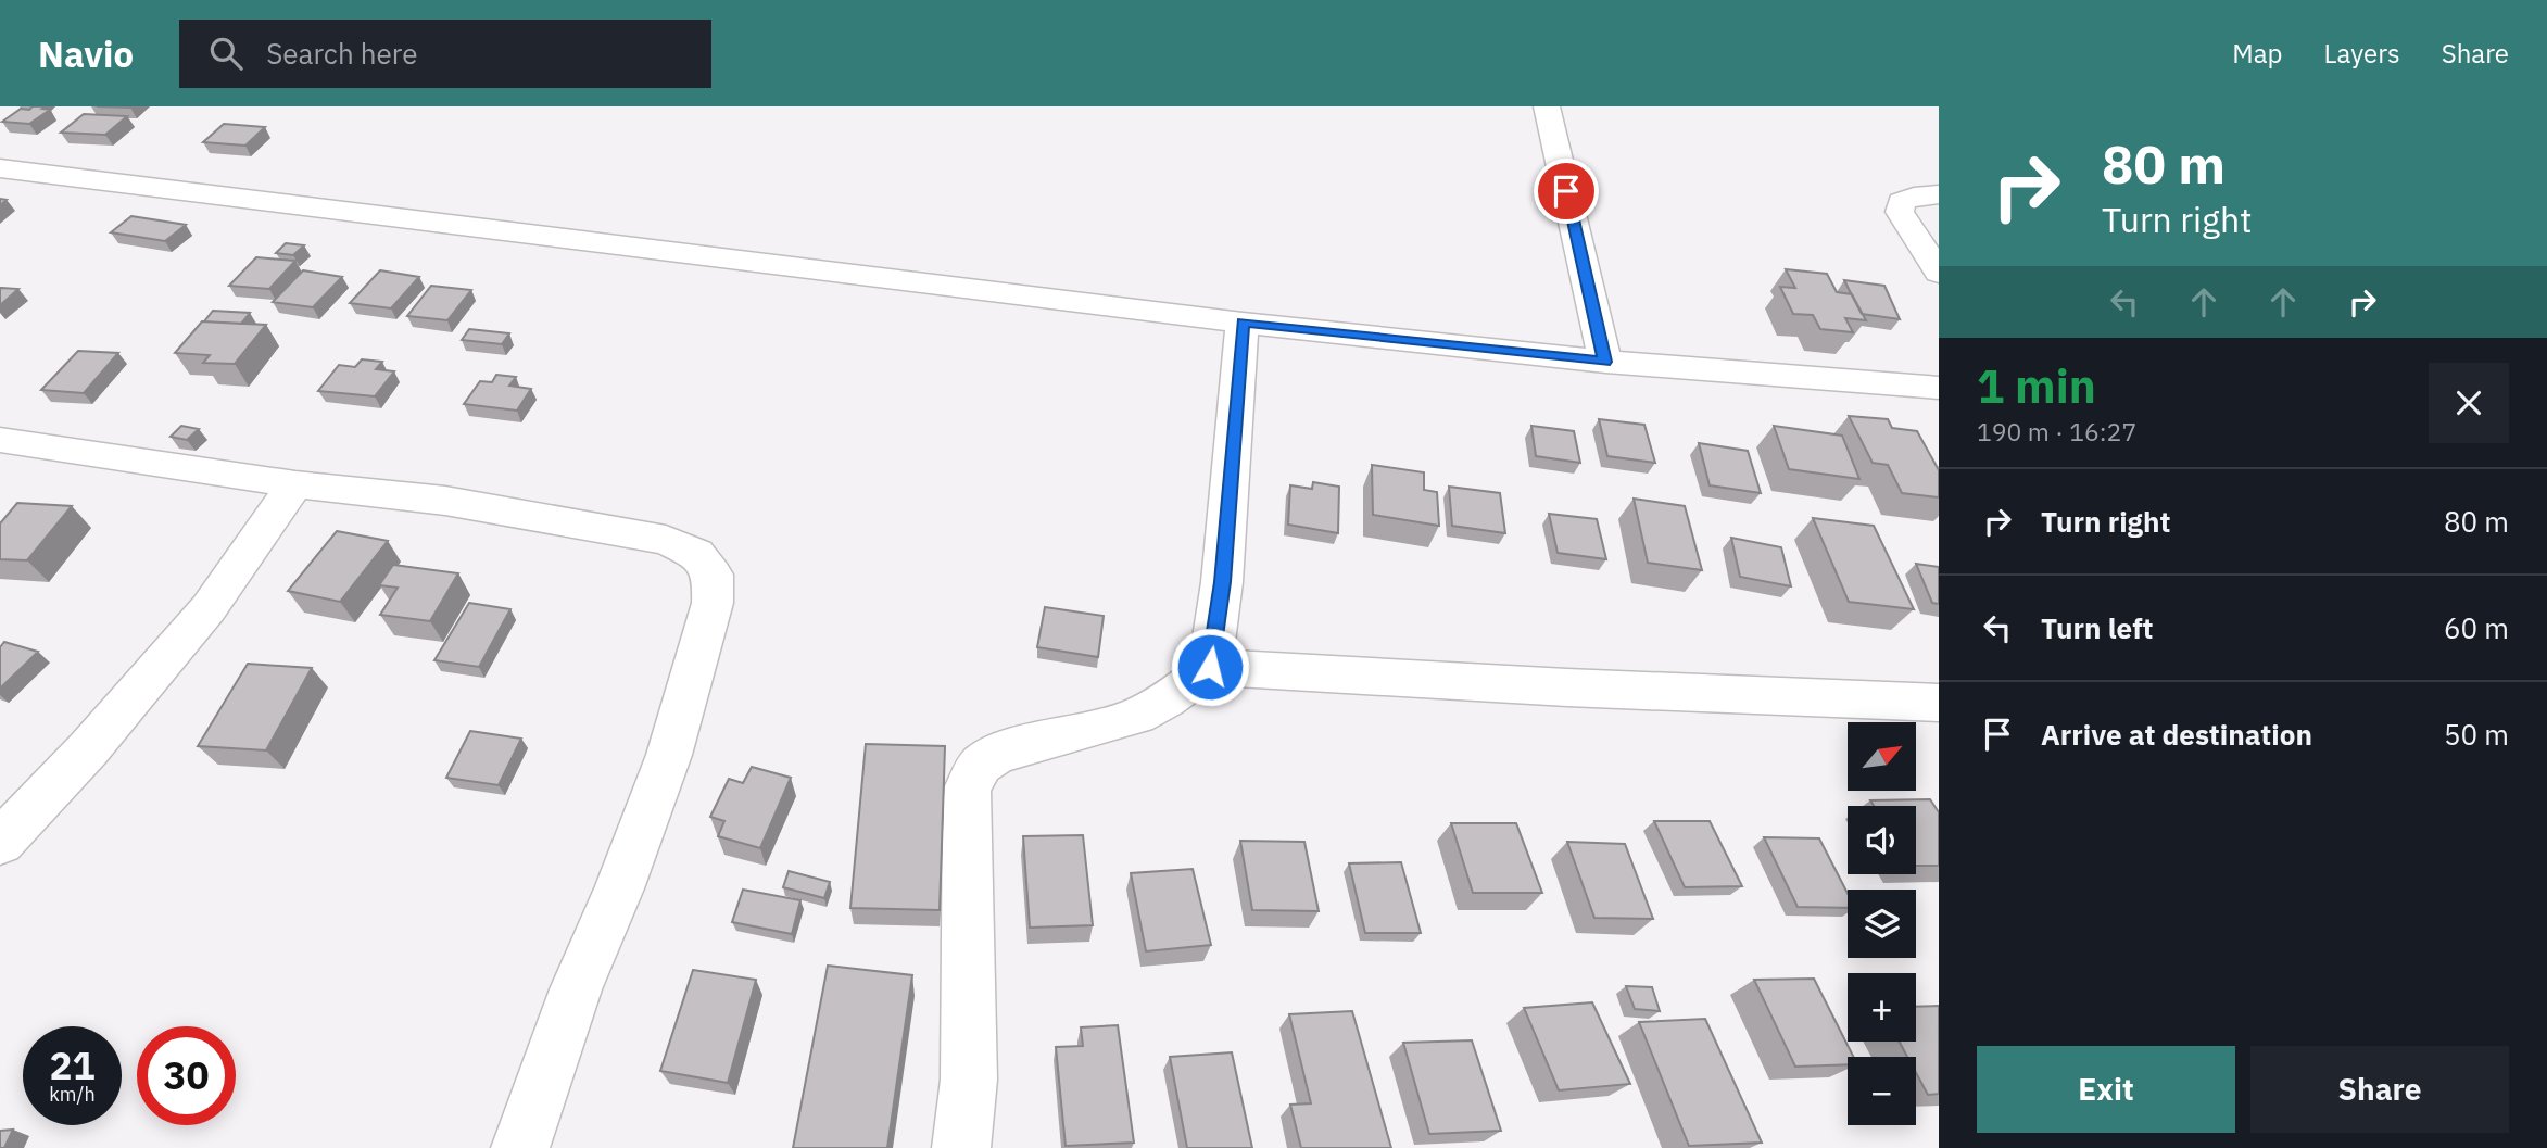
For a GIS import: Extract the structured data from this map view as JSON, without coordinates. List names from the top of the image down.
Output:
{
  "north": "top right",
  "page": {
    "header": "Navio",
    "search": "Search here",
    "nav": ["Map", "Layers", "Share"],
    "turn": ["80 m", "Turn right"],
    "heading": ["1 min", "190 m · 16:27"],
    "list": [
      {
        "name": "Turn right",
        "value": "80 m"
      },
      {
        "name": "Turn left",
        "value": "60 m"
      },
      {
        "name": "Arrive at destination",
        "value": "50 m"
      }
    ],
    "map_buttons": ["+", "−"],
    "speed": "21 km/h",
    "limit": "30",
    "buttons": ["Exit", "Share"]
  }
}
